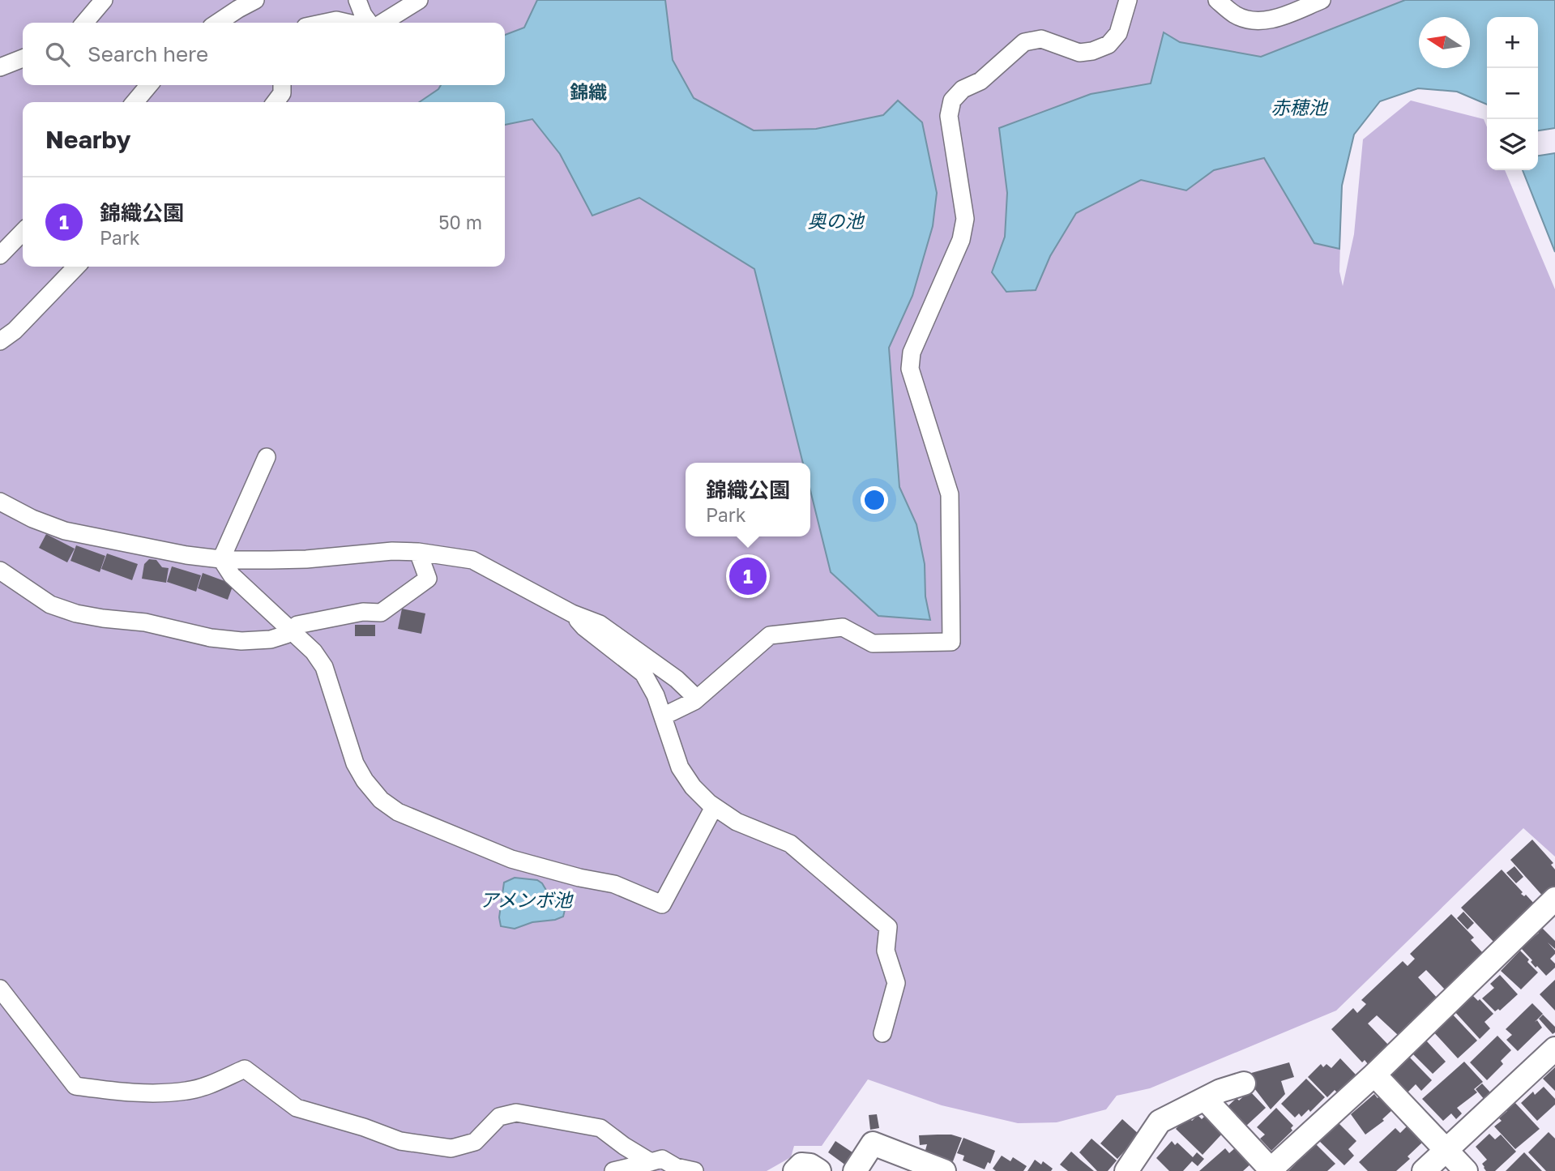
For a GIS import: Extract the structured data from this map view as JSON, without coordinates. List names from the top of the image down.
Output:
{
  "districts": ["錦織"],
  "water": ["赤穂池", "奥の池", "アメンボ池"],
  "north": "left",
  "page": {
    "map_buttons": ["+", "−"],
    "search": "Search here",
    "heading": "Nearby",
    "list": [
      {
        "mark": "1",
        "name": "錦織公園",
        "note": "Park",
        "value": "50 m"
      }
    ],
    "popup": ["錦織公園", "Park"],
    "pins": "1"
  }
}
